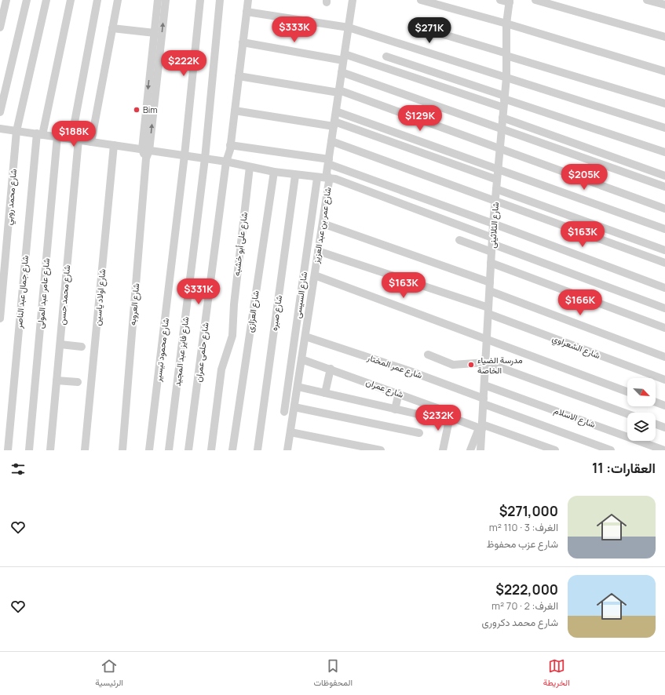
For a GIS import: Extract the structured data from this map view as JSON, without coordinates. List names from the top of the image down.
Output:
{
  "streets": {
    "street": [
      "شارع محمد روبي",
      "شارع عمر بن عبد العزيز",
      "شارع الثلاثينى",
      "شارع على أبو خشبه",
      "شارع جمال عبد الناصر",
      "شارع عامر عبد المولى",
      "شارع محمد حسن",
      "شارع السيسى",
      "شارع اولاد ياسين",
      "شارع العروبه",
      "شارع العزازى",
      "شارع صبره",
      "شارع الشعراوي",
      "شارع محمود تيسير",
      "شارع فايز عبد المجيد",
      "شارع حلمى عمران",
      "شارع عمر المختار",
      "شارع عمران",
      "شارع الاسلام"
    ]
  },
  "crossings": [
    ["شارع عمر بن عبد العزيز", "شارع الشعراوي"],
    ["شارع عمر بن عبد العزيز", "شارع عمر المختار"],
    ["شارع عمر بن عبد العزيز", "شارع عمران"],
    ["شارع الثلاثينى", "شارع الشعراوي"],
    ["شارع الثلاثينى", "شارع عمر المختار"],
    ["شارع الثلاثينى", "شارع عمران"],
    ["شارع الثلاثينى", "شارع الاسلام"]
  ],
  "places": ["Bim", "مدرسة الضياء الخاصة"],
  "north": "bottom right",
  "page": {
    "price": [
      "$333K",
      "$271K",
      "$222K",
      "$129K",
      "$188K",
      "$205K",
      "$163K",
      "$163K",
      "$331K",
      "$166K",
      "$232K"
    ],
    "heading": "العقارات: 11",
    "list": [
      {
        "name": "$271,000",
        "note": "الغرف: 3 · 110 m² · شارع عزب محفوظ"
      },
      {
        "name": "$222,000",
        "note": "الغرف: 2 · 70 m² · شارع محمد دكرورى"
      }
    ],
    "tabs": ["الخريطة", "المحفوظات", "الرئيسية"]
  }
}
